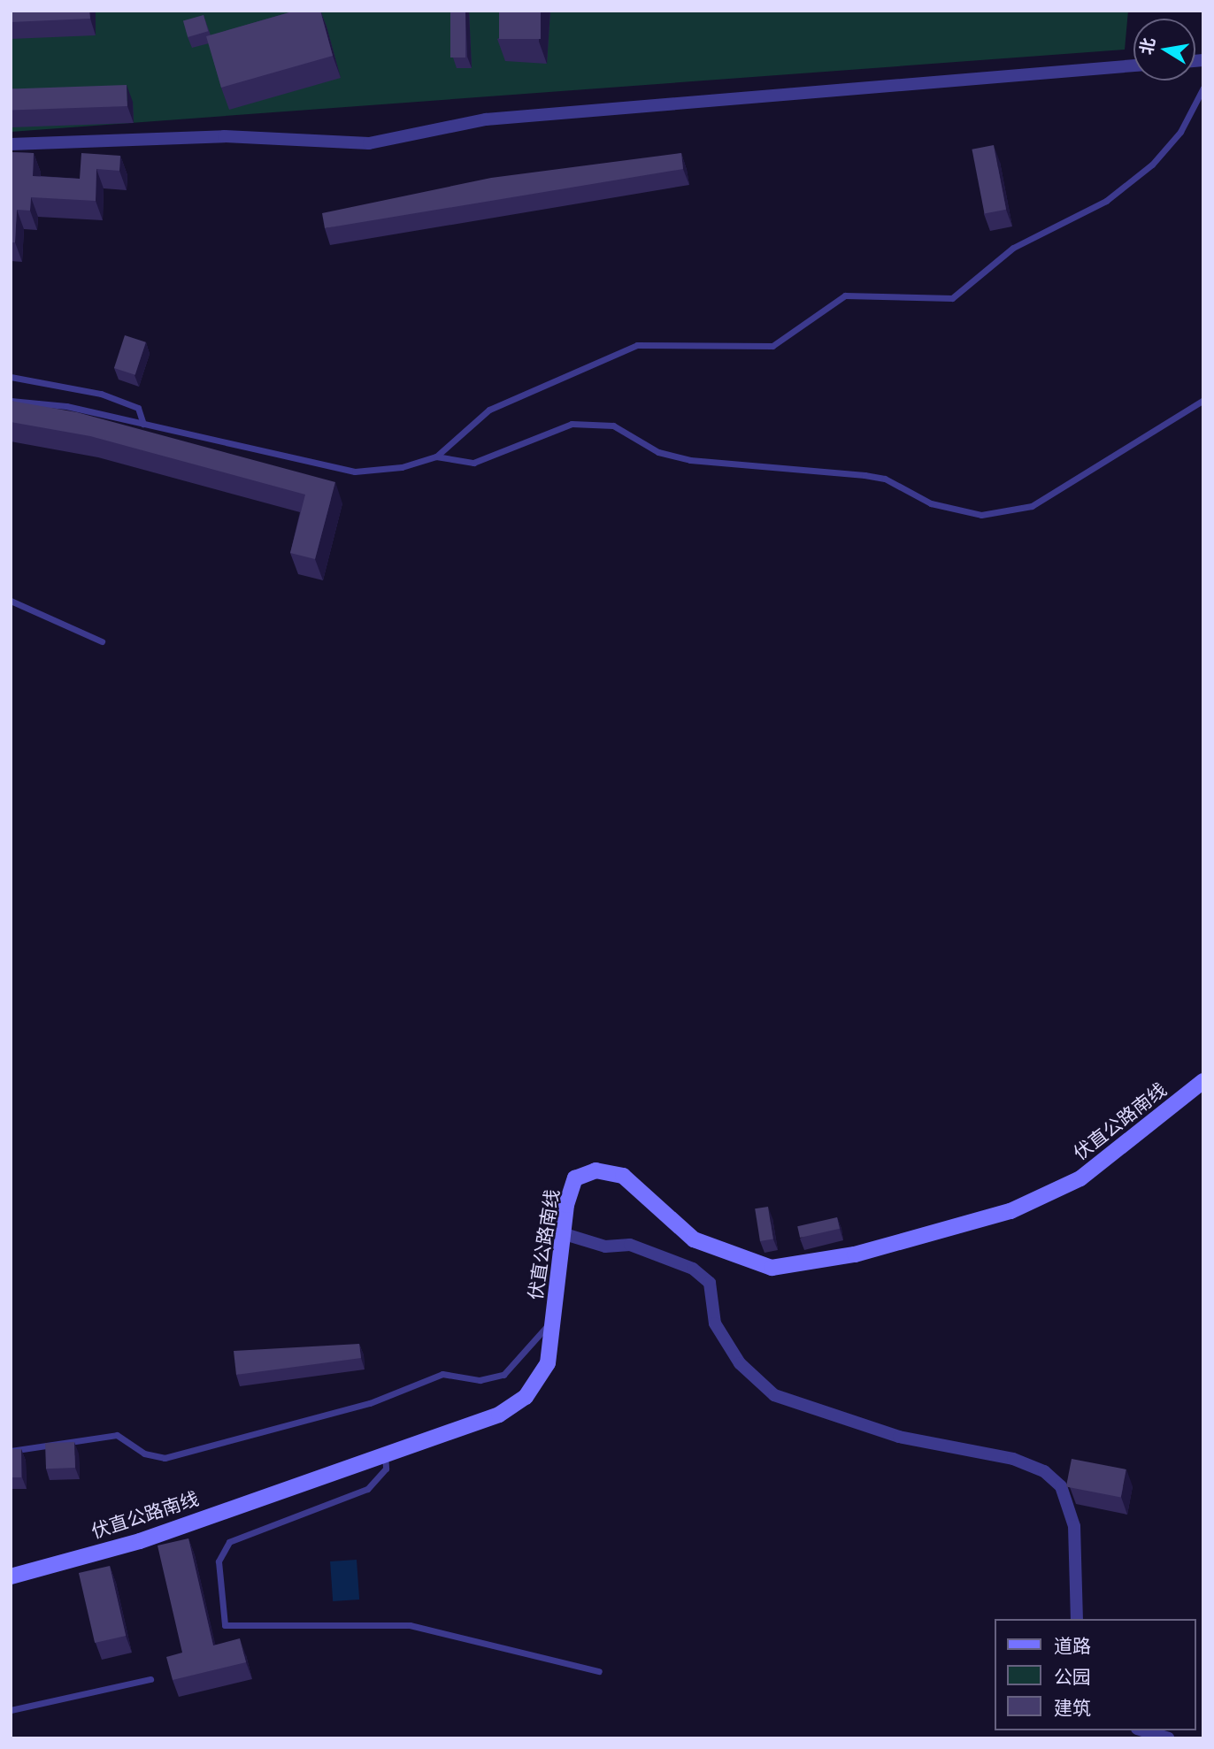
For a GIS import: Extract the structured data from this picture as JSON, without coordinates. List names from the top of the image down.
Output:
{
  "streets": {
    "main road": ["伏直公路南线"]
  },
  "legend": ["道路", "公园", "建筑"],
  "north": "left"
}
